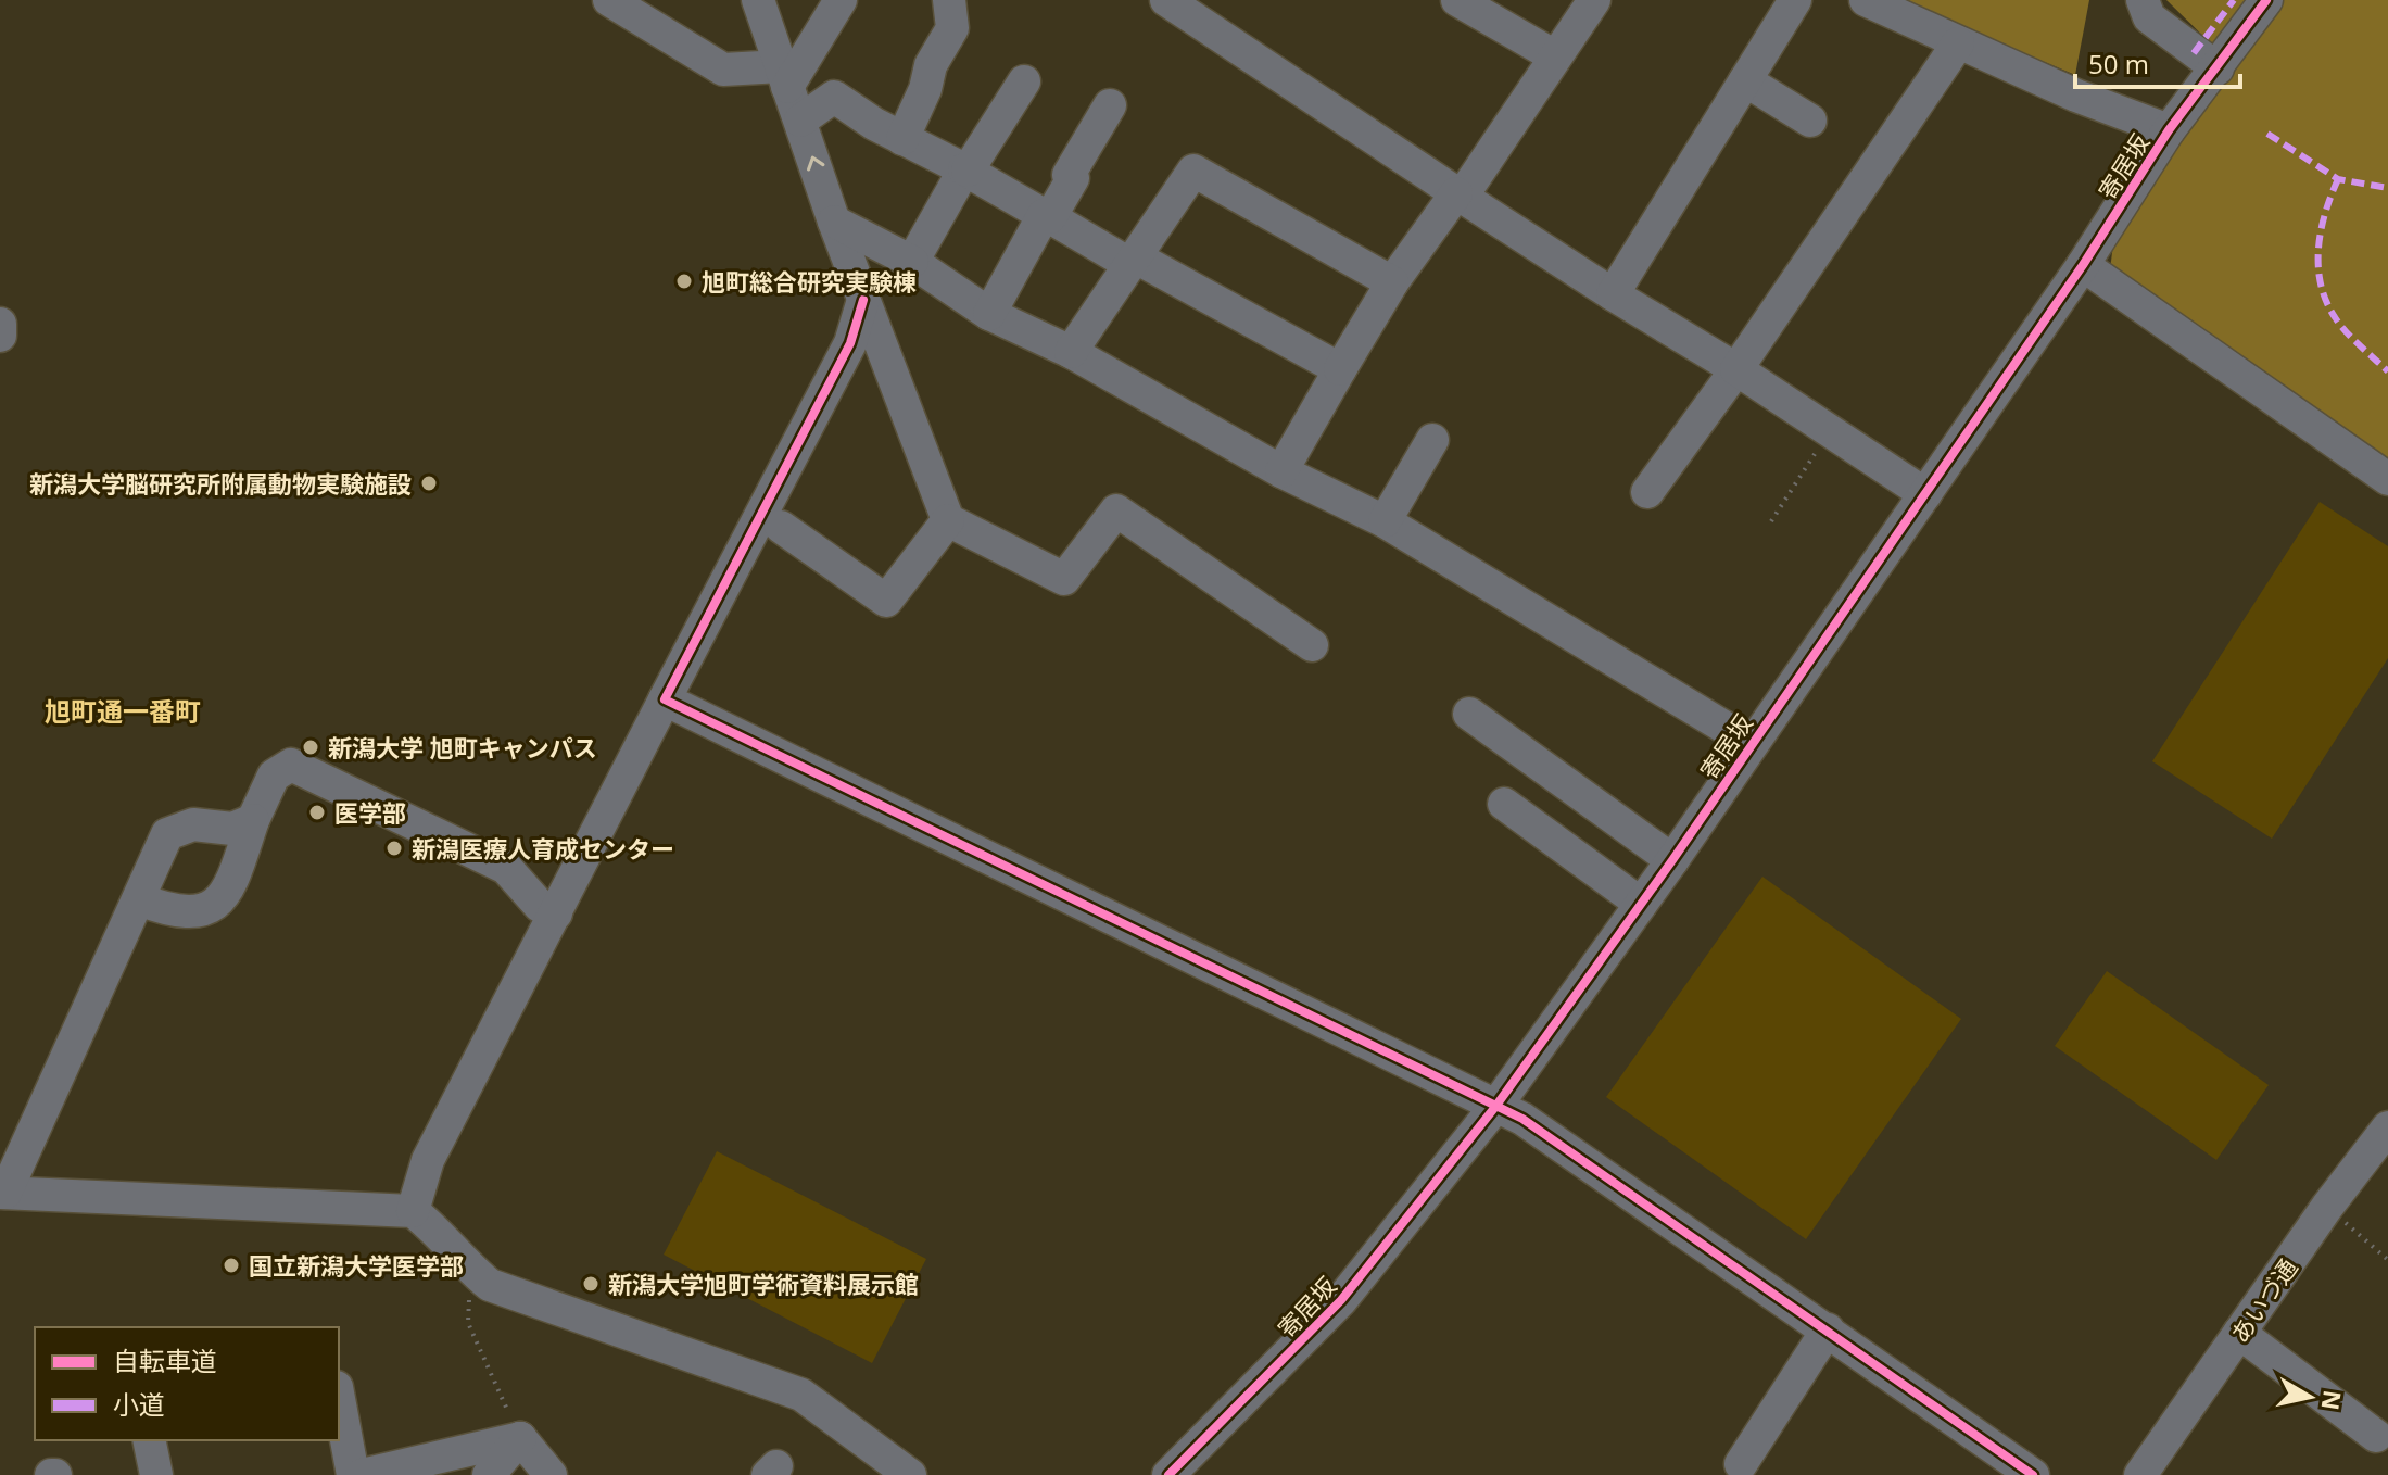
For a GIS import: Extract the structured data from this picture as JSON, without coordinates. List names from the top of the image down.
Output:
{
  "streets": {
    "street": ["寄居坂", "あいづ通"]
  },
  "districts": ["旭町通一番町"],
  "places": [
    "旭町総合研究実験棟",
    "新潟大学脳研究所附属動物実験施設",
    "新潟大学 旭町キャンパス",
    "医学部",
    "新潟医療人育成センター",
    "国立新潟大学医学部",
    "新潟大学旭町学術資料展示館"
  ],
  "legend": ["自転車道", "小道"],
  "scale_bar": "50 m",
  "north": "right"
}
